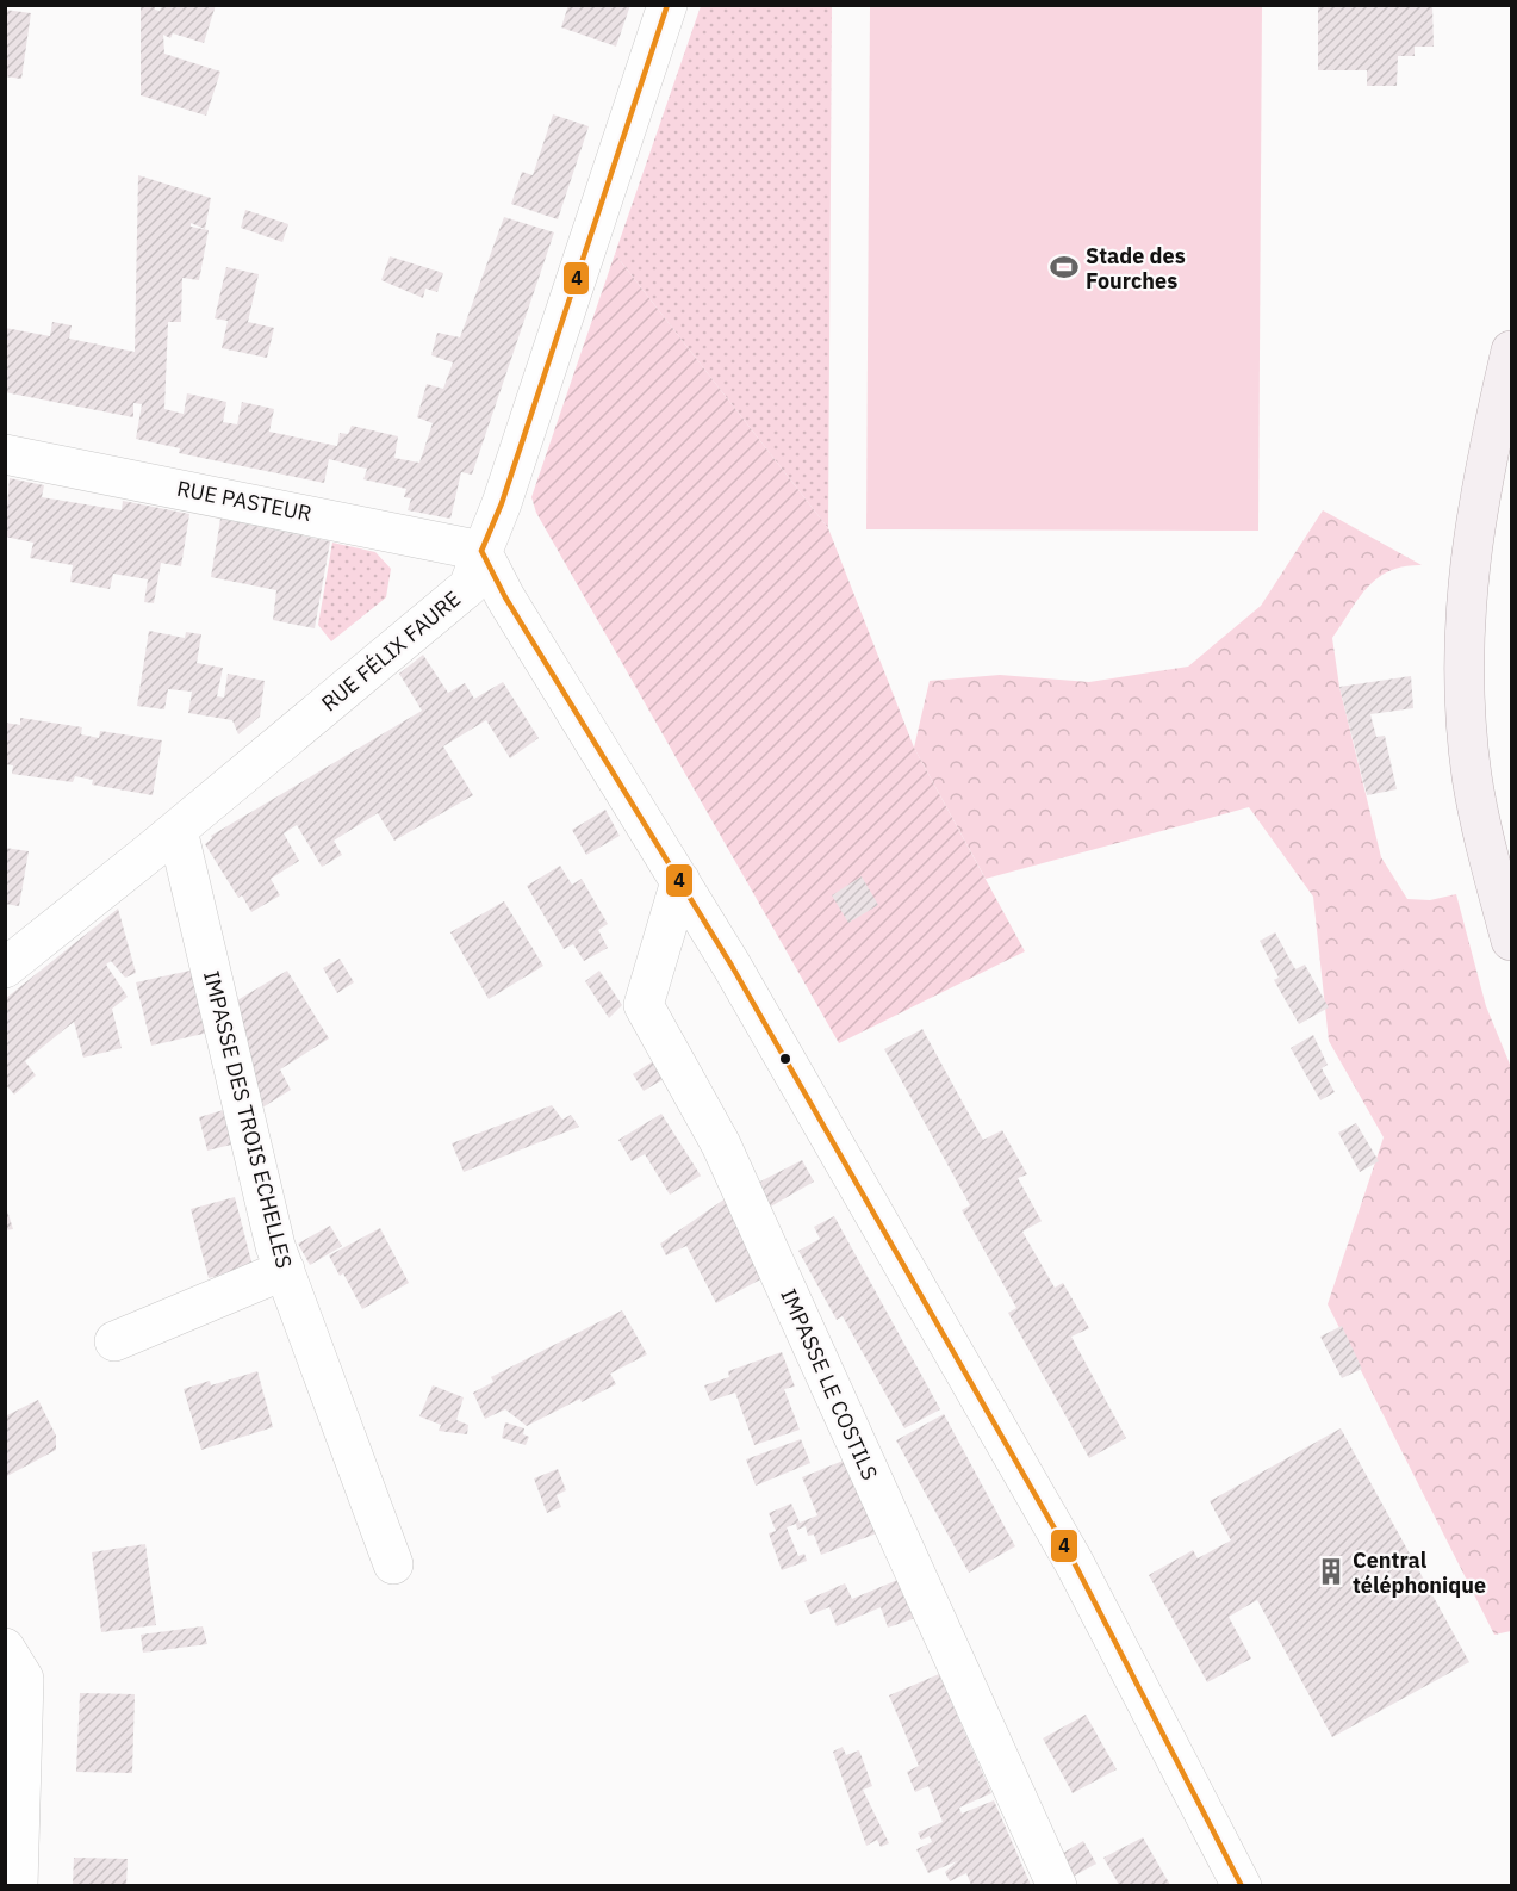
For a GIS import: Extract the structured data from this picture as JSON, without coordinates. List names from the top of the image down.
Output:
{
  "streets": {
    "street": [
      "RUE PASTEUR",
      "RUE FÉLIX FAURE",
      "IMPASSE DES TROIS ECHELLES",
      "IMPASSE LE COSTILS"
    ]
  },
  "crossings": [
    ["RUE PASTEUR", "RUE FÉLIX FAURE"],
    ["RUE FÉLIX FAURE", "IMPASSE DES TROIS ECHELLES"]
  ],
  "places": {
    "sports": ["Stade des Fourches"],
    "building": ["Central téléphonique"]
  },
  "lines": ["transit line 4"]
}
